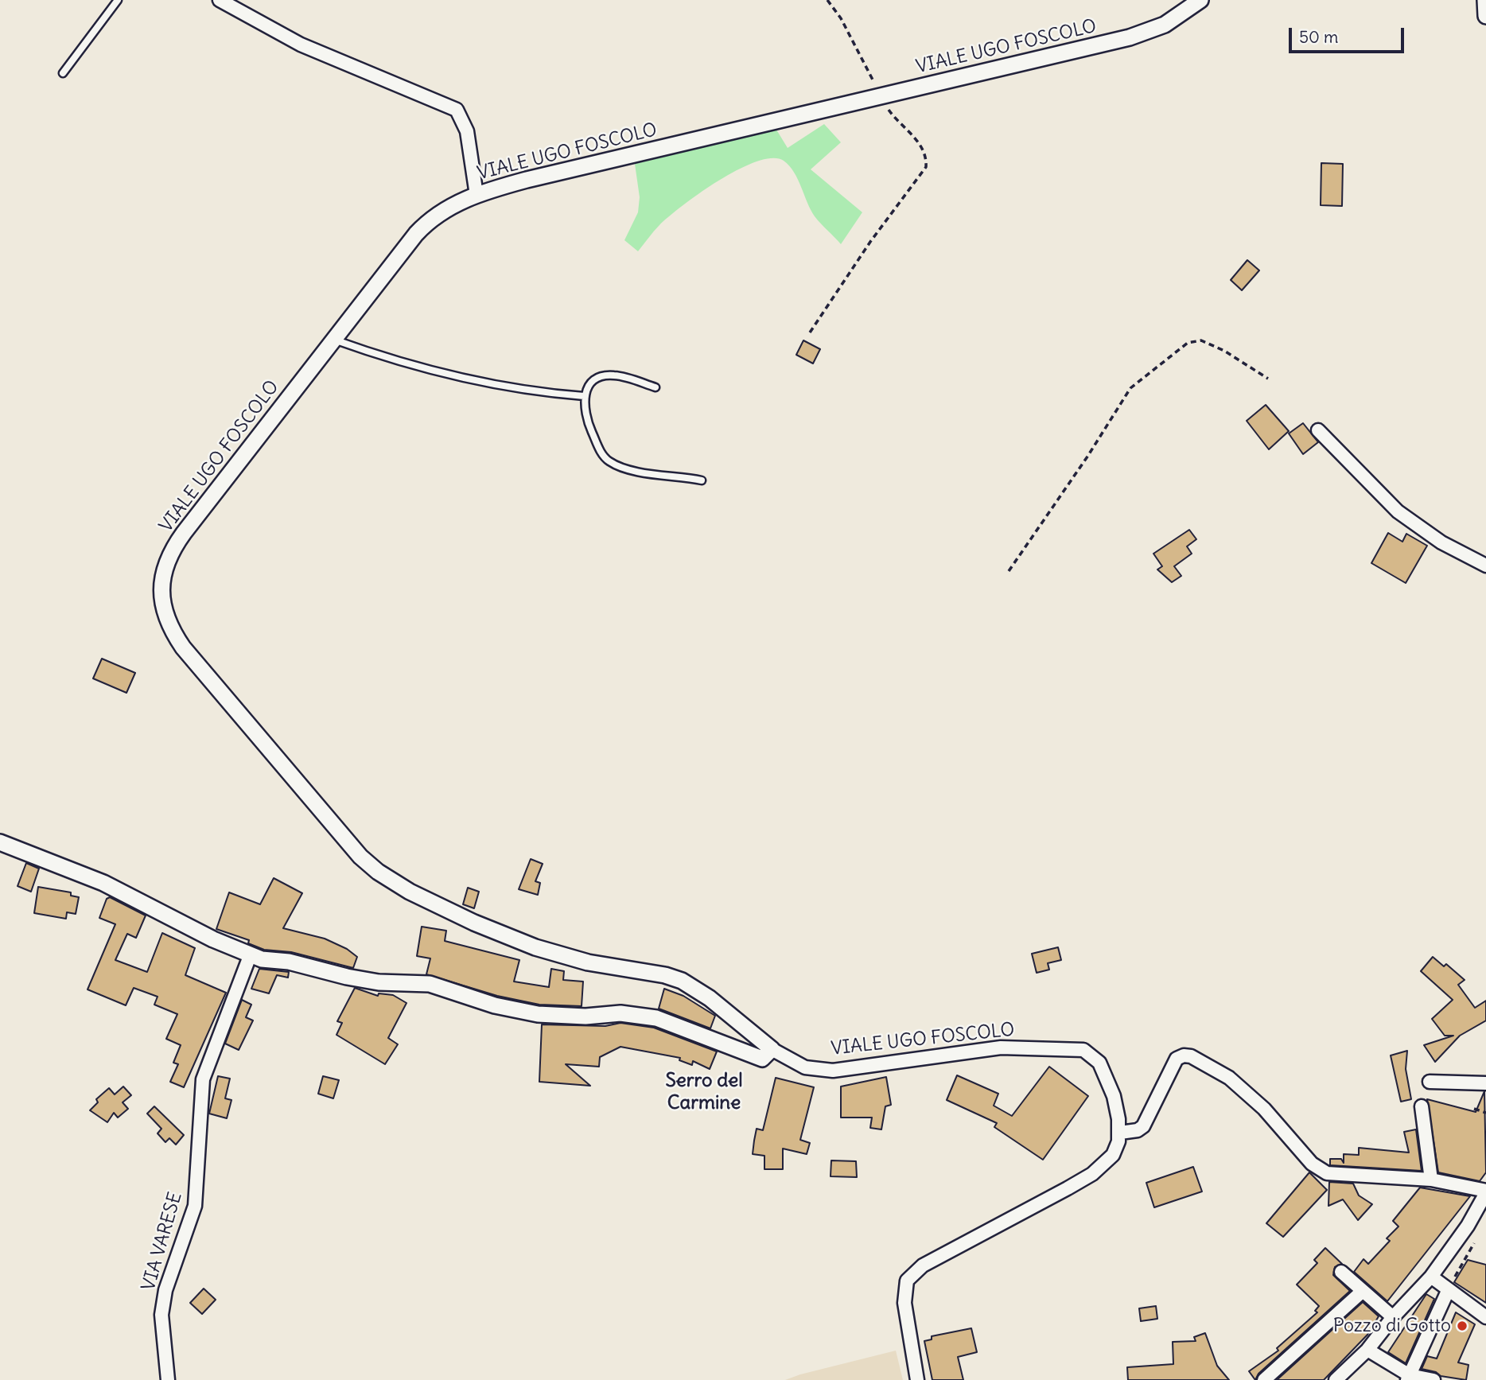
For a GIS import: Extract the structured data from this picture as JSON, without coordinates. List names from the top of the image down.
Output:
{
  "streets": {
    "street": ["VIALE UGO FOSCOLO", "VIA VARESE"]
  },
  "districts": ["Serro del Carmine"],
  "places": ["Pozzo di Gotto"],
  "scale_bar": "50 m"
}
